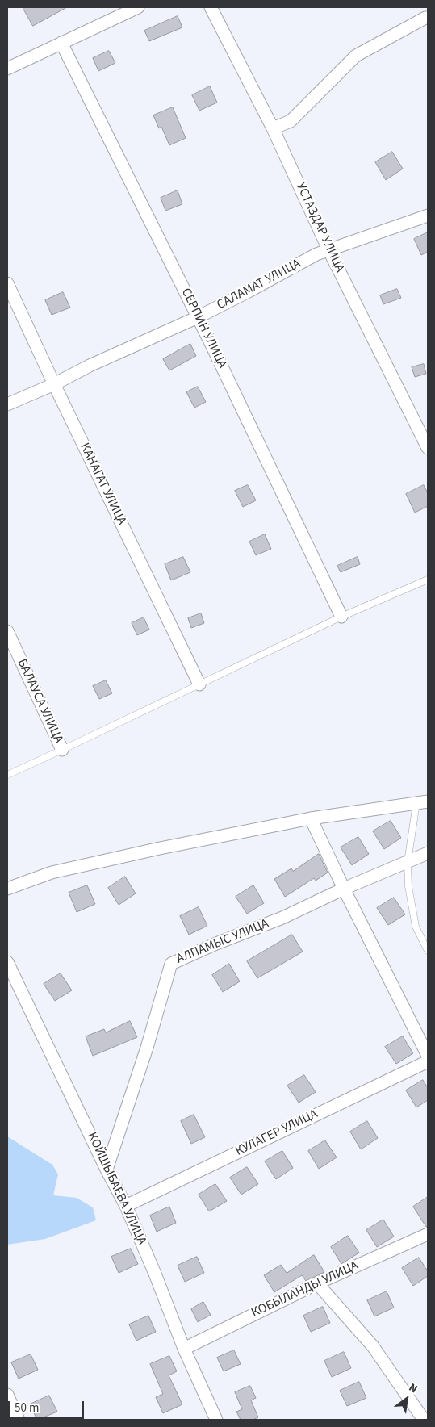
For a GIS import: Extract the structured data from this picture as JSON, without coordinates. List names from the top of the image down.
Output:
{
  "streets": {
    "street": [
      "УСТАЗДАР УЛИЦА",
      "САЛАМАТ УЛИЦА",
      "СЕРПИН УЛИЦА",
      "КАНАГАТ УЛИЦА",
      "БАЛАУСА УЛИЦА",
      "АЛПАМЫС УЛИЦА",
      "КУЛАГЕР УЛИЦА",
      "КОЙШЫБАЕВА УЛИЦА",
      "КОБЫЛАНДЫ УЛИЦА"
    ]
  },
  "crossings": [
    ["УСТАЗДАР УЛИЦА", "САЛАМАТ УЛИЦА"],
    ["САЛАМАТ УЛИЦА", "СЕРПИН УЛИЦА"],
    ["САЛАМАТ УЛИЦА", "КАНАГАТ УЛИЦА"],
    ["АЛПАМЫС УЛИЦА", "КОЙШЫБАЕВА УЛИЦА"],
    ["КУЛАГЕР УЛИЦА", "КОЙШЫБАЕВА УЛИЦА"],
    ["КОЙШЫБАЕВА УЛИЦА", "КОБЫЛАНДЫ УЛИЦА"]
  ],
  "scale_bar": "50 m",
  "north": "top right"
}
